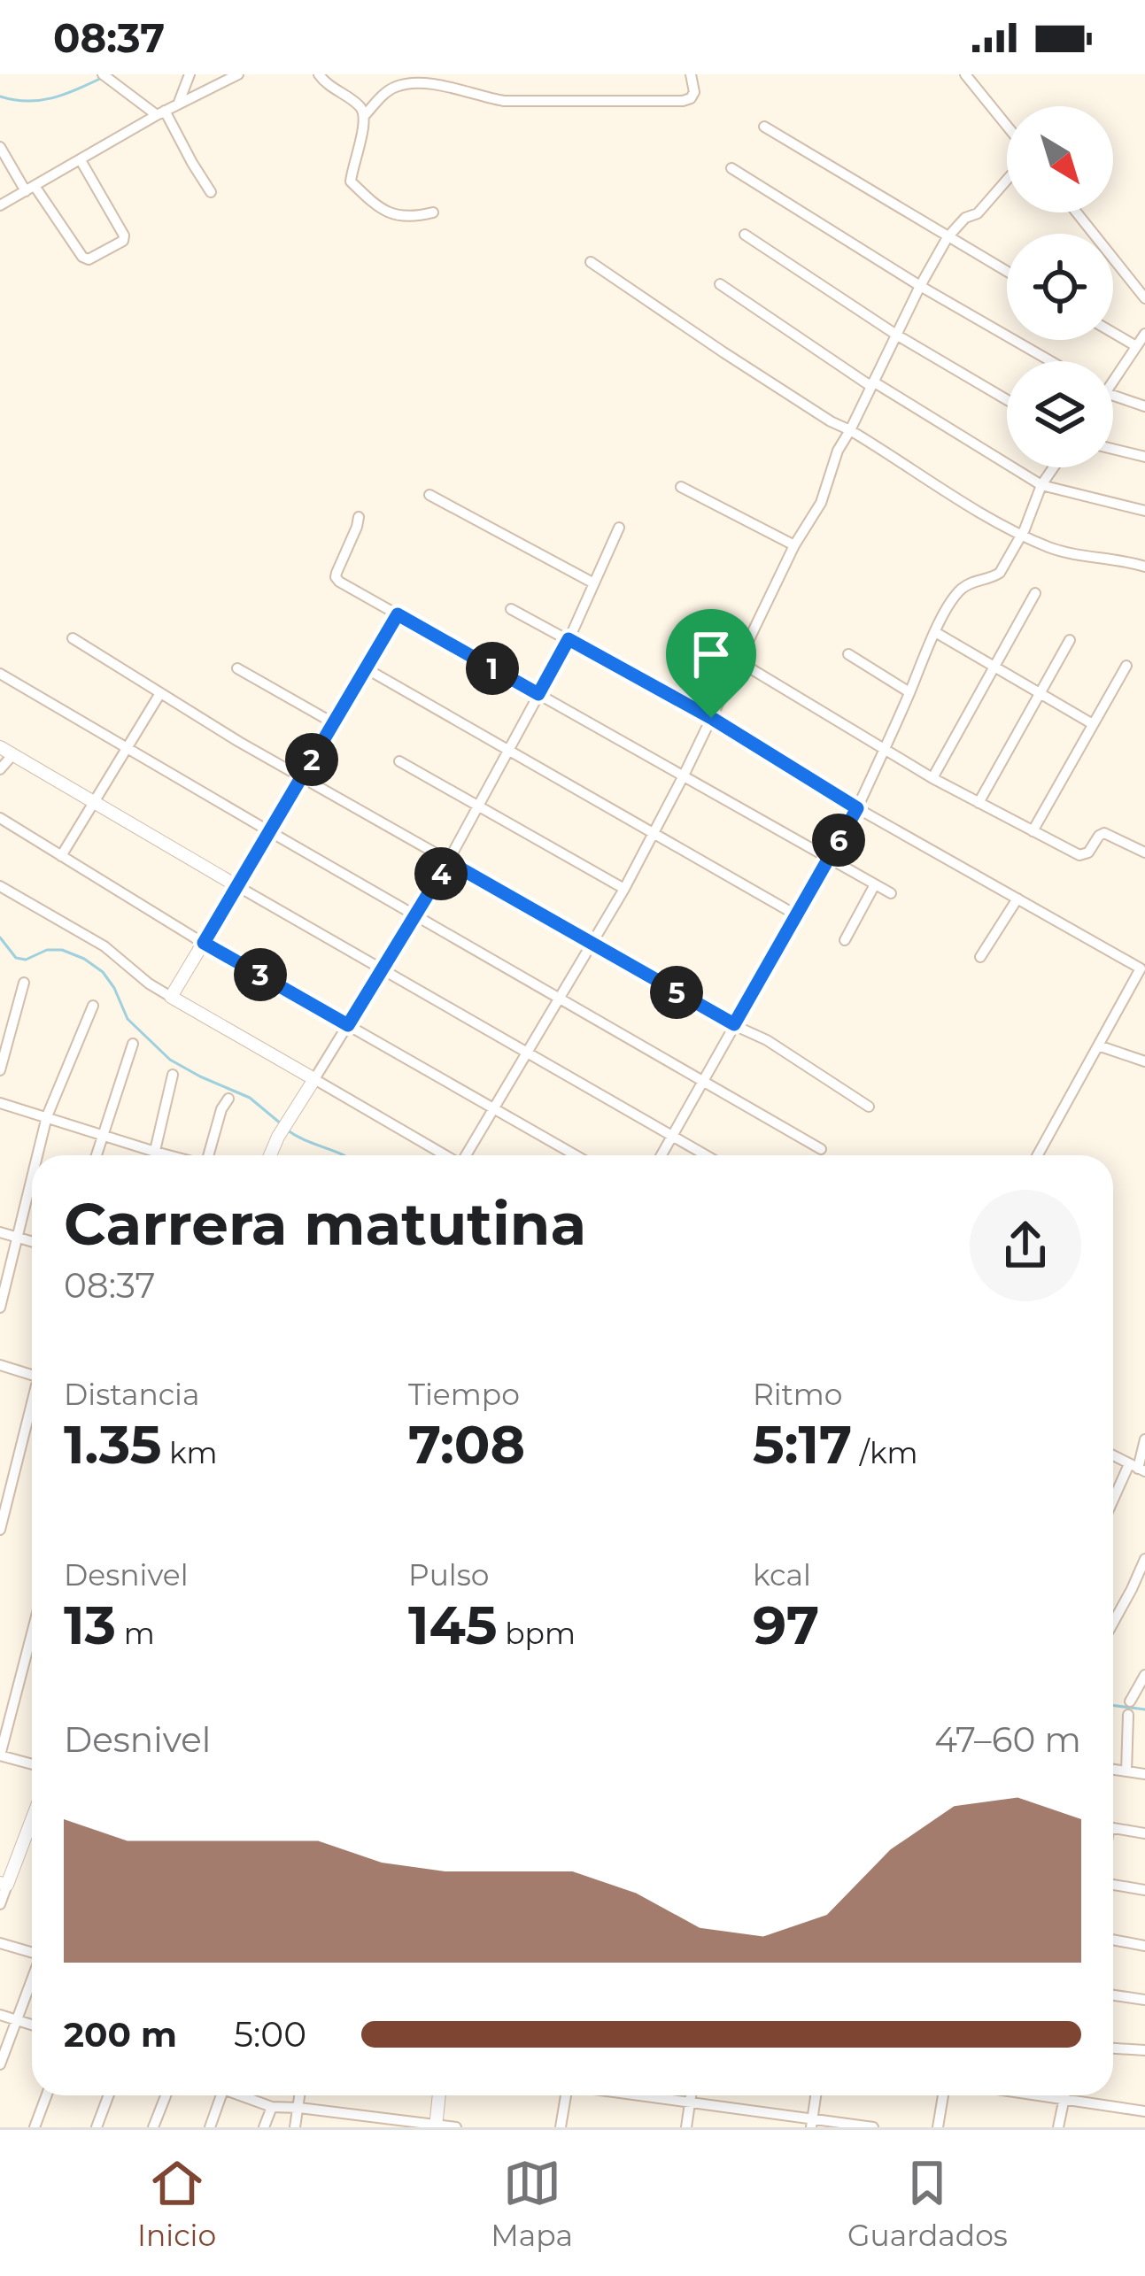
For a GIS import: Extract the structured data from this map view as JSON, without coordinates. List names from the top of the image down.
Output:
{
  "north": "bottom right",
  "page": {
    "status": "08:37",
    "pins": [
      "1",
      "2",
      "6",
      "4",
      "3",
      "5"
    ],
    "heading": ["Carrera matutina", "08:37"],
    "stats": [
      ["Distancia", "1.35 km"],
      ["Tiempo", "7:08"],
      ["Ritmo", "5:17 /km"],
      ["Desnivel", "13 m"],
      ["Pulso", "145 bpm"],
      ["kcal", "97"]
    ],
    "chart": ["Desnivel", "47–60 m"],
    "list": [
      {
        "name": "200 m",
        "note": "5:00"
      }
    ],
    "tabs": ["Inicio", "Mapa", "Guardados"]
  }
}
